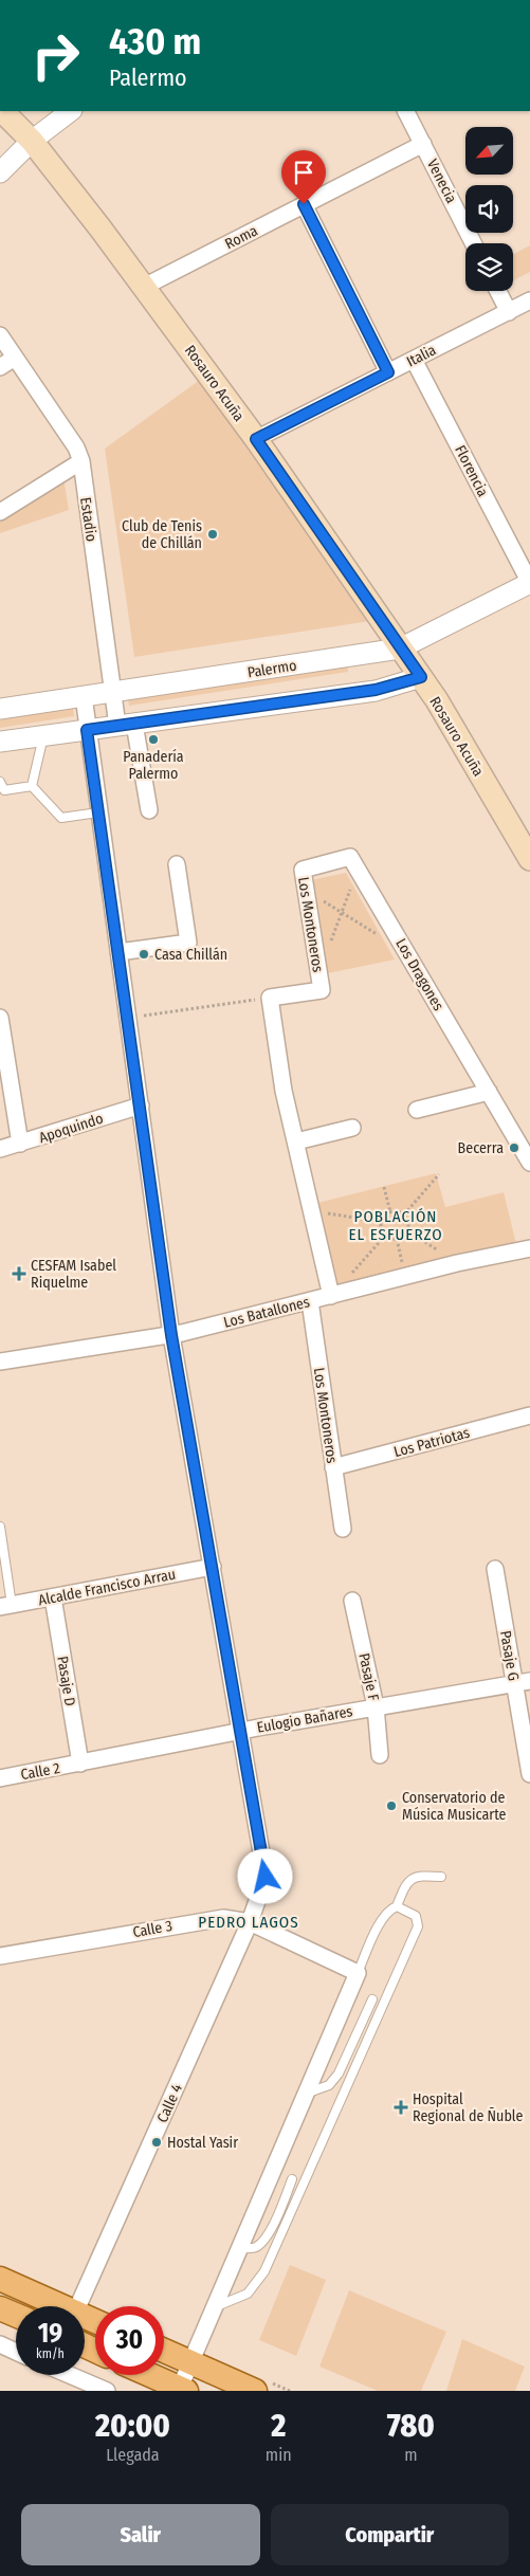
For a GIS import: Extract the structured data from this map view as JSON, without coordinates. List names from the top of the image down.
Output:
{
  "streets": {
    "main road": ["Rosauro Acuña"],
    "street": [
      "Venecia",
      "Roma",
      "Italia",
      "Florencia",
      "Estadio",
      "Palermo",
      "Los Montoneros",
      "Los Dragones",
      "Apoquindo",
      "Los Batallones",
      "Los Patriotas",
      "Alcalde Francisco Arrau",
      "Pasaje G",
      "Pasaje F",
      "Pasaje D",
      "Eulogio Bañares",
      "Calle 2",
      "Calle 3",
      "Calle 4"
    ]
  },
  "crossings": [
    ["Venecia", "Roma"],
    ["Roma", "Rosauro Acuña"],
    ["Italia", "Rosauro Acuña"],
    ["Italia", "Florencia"],
    ["Rosauro Acuña", "Palermo"],
    ["Florencia", "Palermo"],
    ["Estadio", "Palermo"],
    ["Palermo", "Calle 4"],
    ["Los Montoneros", "Los Dragones"],
    ["Los Montoneros", "Los Batallones"],
    ["Los Montoneros", "Los Patriotas"],
    ["Apoquindo", "Calle 4"],
    ["Los Batallones", "Calle 4"],
    ["Alcalde Francisco Arrau", "Pasaje D"],
    ["Alcalde Francisco Arrau", "Calle 4"],
    ["Pasaje G", "Eulogio Bañares"],
    ["Pasaje F", "Eulogio Bañares"],
    ["Pasaje D", "Eulogio Bañares"],
    ["Pasaje D", "Calle 2"],
    ["Eulogio Bañares", "Calle 2"],
    ["Eulogio Bañares", "Calle 4"],
    ["Calle 3", "Calle 4"]
  ],
  "districts": ["POBLACIÓN EL ESFUERZO", "PEDRO LAGOS"],
  "places": {
    "other": [
      "Club de Tenis de Chillán",
      "Panadería Palermo",
      "Casa Chillán",
      "Becerra",
      "Conservatorio de Música Musicarte",
      "Hostal Yasir"
    ],
    "health": ["CESFAM Isabel Riquelme", "Hospital Regional de Ñuble"]
  },
  "north": "bottom left",
  "page": {
    "turn": ["430 m", "Palermo"],
    "speed": "19 km/h",
    "limit": "30",
    "eta": [
      "20:00",
      "Llegada",
      "2",
      "min",
      "780",
      "m"
    ],
    "buttons": ["Salir", "Compartir"]
  }
}
